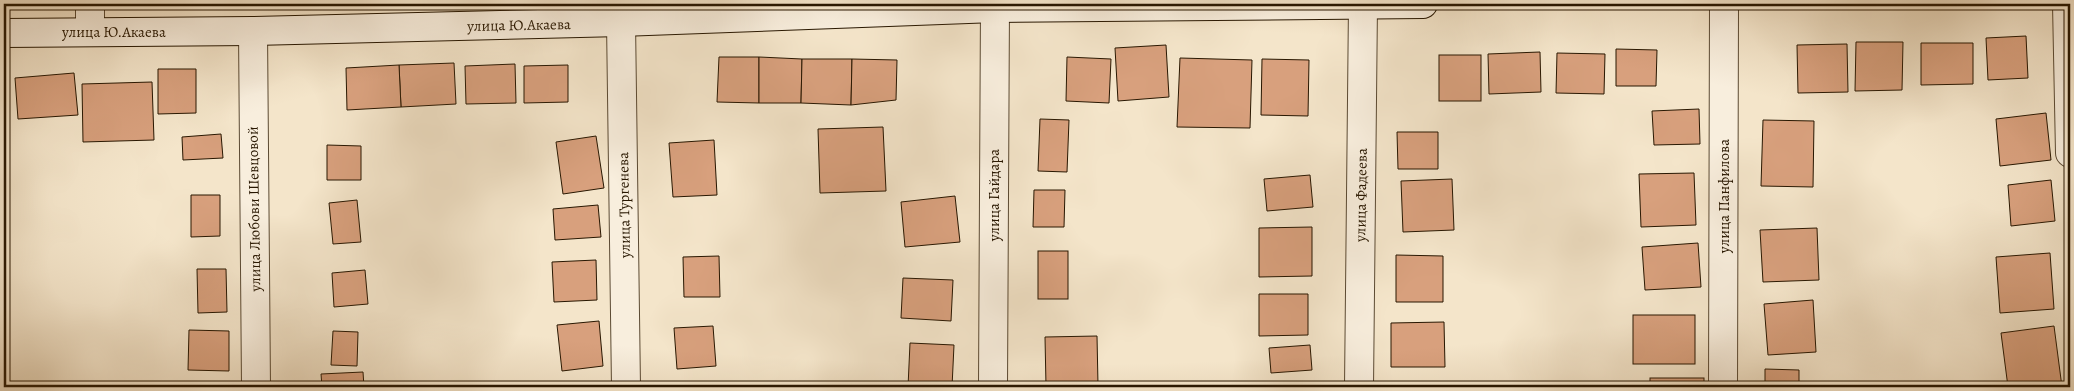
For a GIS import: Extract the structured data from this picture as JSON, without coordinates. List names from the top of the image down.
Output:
{
  "streets": {
    "street": [
      "улица Ю.Акаева",
      "улица Гайдара",
      "улица Фадеева",
      "улица Панфилова",
      "улица Тургенева",
      "улица Любови Шевцовой"
    ]
  },
  "crossings": [
    ["улица Ю.Акаева", "улица Гайдара"],
    ["улица Ю.Акаева", "улица Фадеева"],
    ["улица Ю.Акаева", "улица Тургенева"],
    ["улица Ю.Акаева", "улица Любови Шевцовой"]
  ]
}
